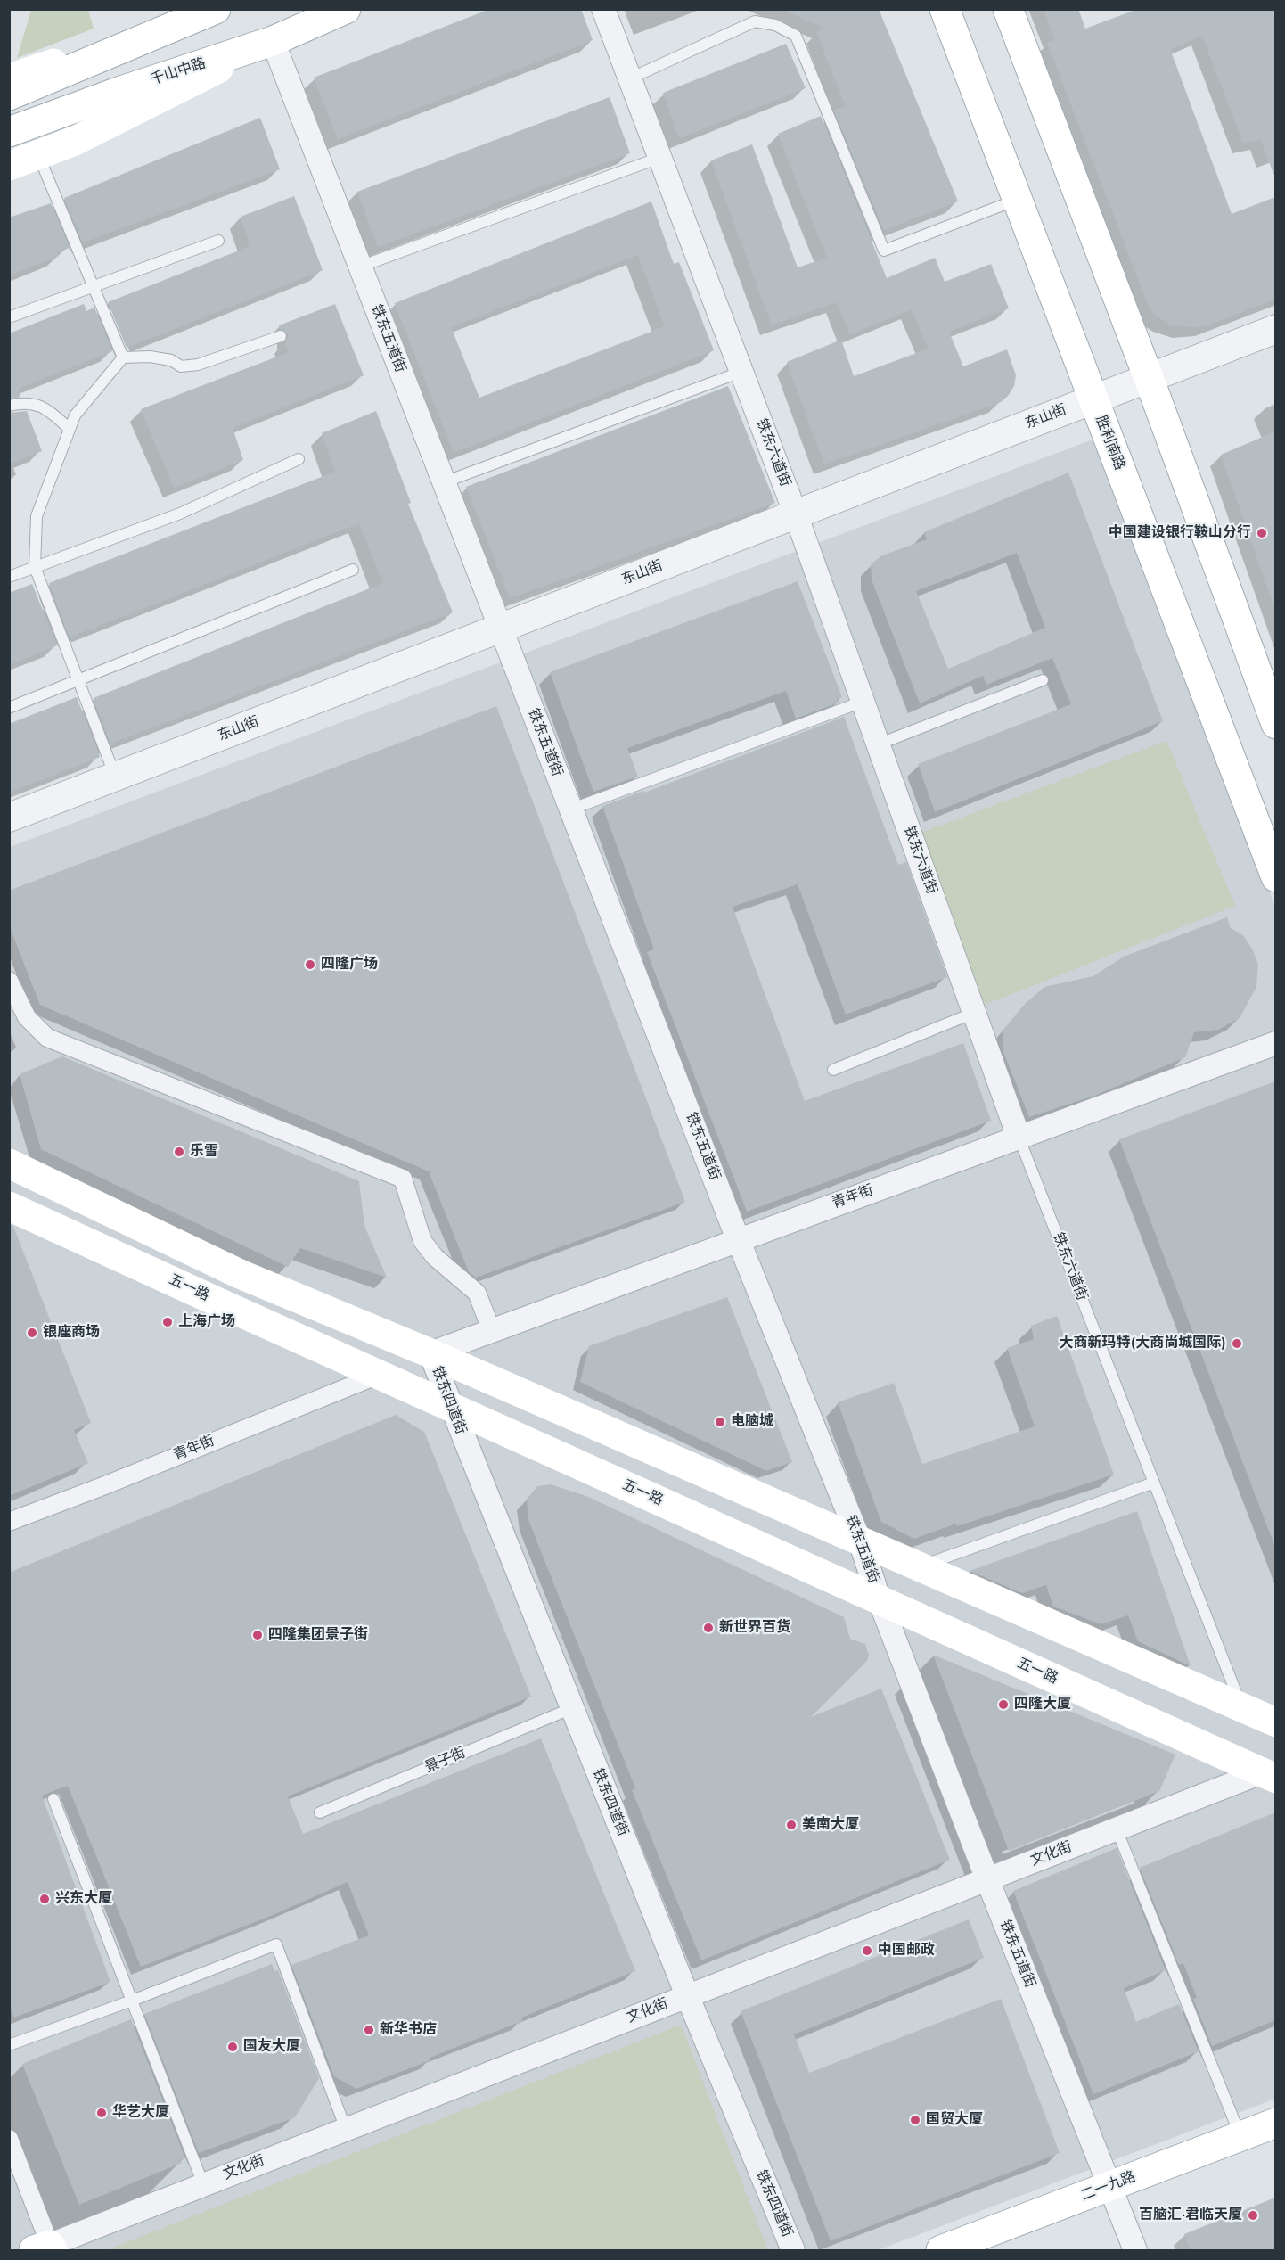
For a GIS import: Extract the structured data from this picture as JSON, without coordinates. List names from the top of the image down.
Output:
{
  "streets": {
    "main road": [
      "千山中路",
      "胜利南路",
      "五一路",
      "二一九路"
    ],
    "street": [
      "铁东五道街",
      "东山街",
      "铁东六道街",
      "青年街",
      "铁东四道街",
      "文化街"
    ],
    "lane": ["景子街"]
  },
  "crossings": [
    ["千山中路", "铁东五道街"],
    ["铁东五道街", "东山街"],
    ["铁东五道街", "青年街"],
    ["铁东五道街", "五一路"],
    ["铁东五道街", "文化街"],
    ["铁东五道街", "二一九路"],
    ["东山街", "胜利南路"],
    ["东山街", "铁东六道街"],
    ["铁东六道街", "青年街"],
    ["青年街", "五一路"],
    ["青年街", "铁东四道街"],
    ["五一路", "铁东四道街"],
    ["五一路", "文化街"],
    ["铁东四道街", "景子街"],
    ["铁东四道街", "文化街"]
  ],
  "places": [
    "中国建设银行鞍山分行",
    "四隆广场",
    "乐雪",
    "上海广场",
    "银座商场",
    "大商新玛特(大商尚城国际)",
    "电脑城",
    "新世界百货",
    "四隆集团景子街",
    "四隆大厦",
    "美南大厦",
    "兴东大厦",
    "中国邮政",
    "新华书店",
    "国友大厦",
    "华艺大厦",
    "国贸大厦",
    "百脑汇·君临天厦"
  ]
}
